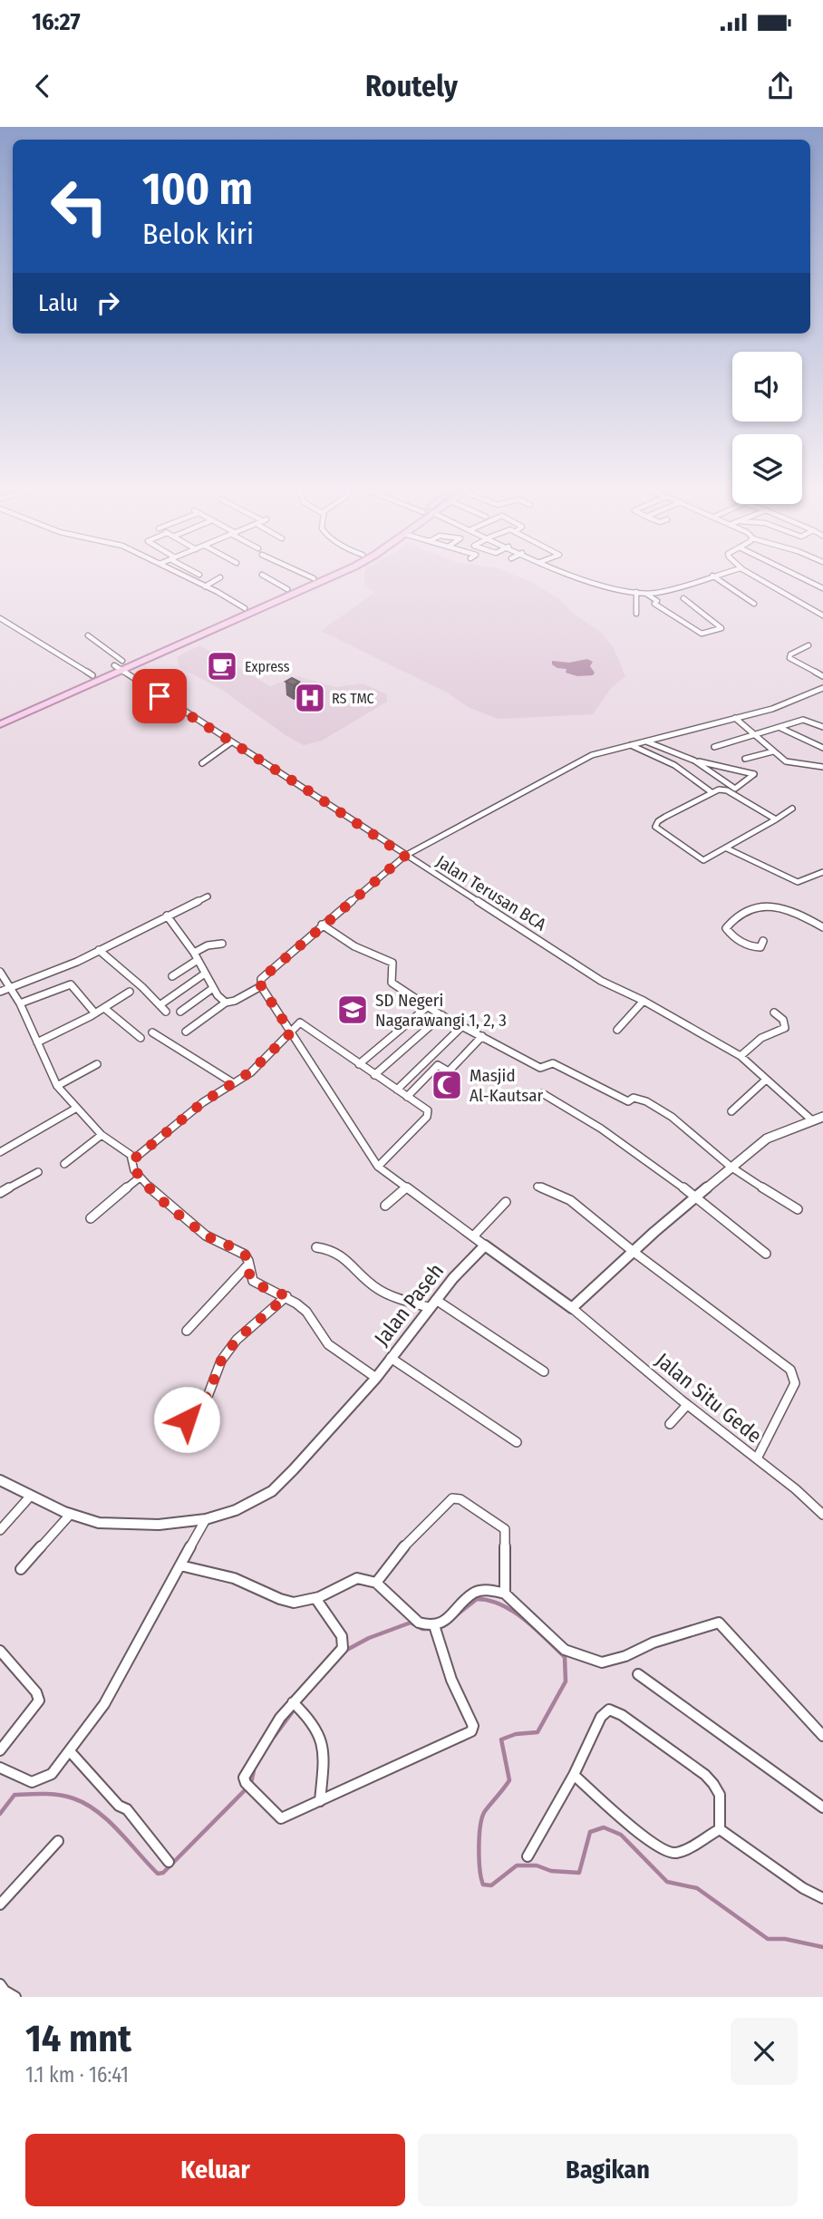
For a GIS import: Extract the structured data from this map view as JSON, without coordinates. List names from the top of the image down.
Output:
{
  "streets": {
    "street": ["Jalan Terusan BCA", "Jalan Paseh", "Jalan Situ Gede"]
  },
  "places": {
    "cafe": ["Express"],
    "hospital": ["RS TMC"],
    "school or university": ["SD Negeri Nagarawangi 1, 2, 3"],
    "mosque": ["Masjid Al-Kautsar"]
  },
  "page": {
    "status": "16:27",
    "header": "Routely",
    "turn": ["100 m", "Belok kiri"],
    "then": "Lalu",
    "heading": ["14 mnt", "1.1 km · 16:41"],
    "buttons": ["Keluar", "Bagikan"]
  }
}
